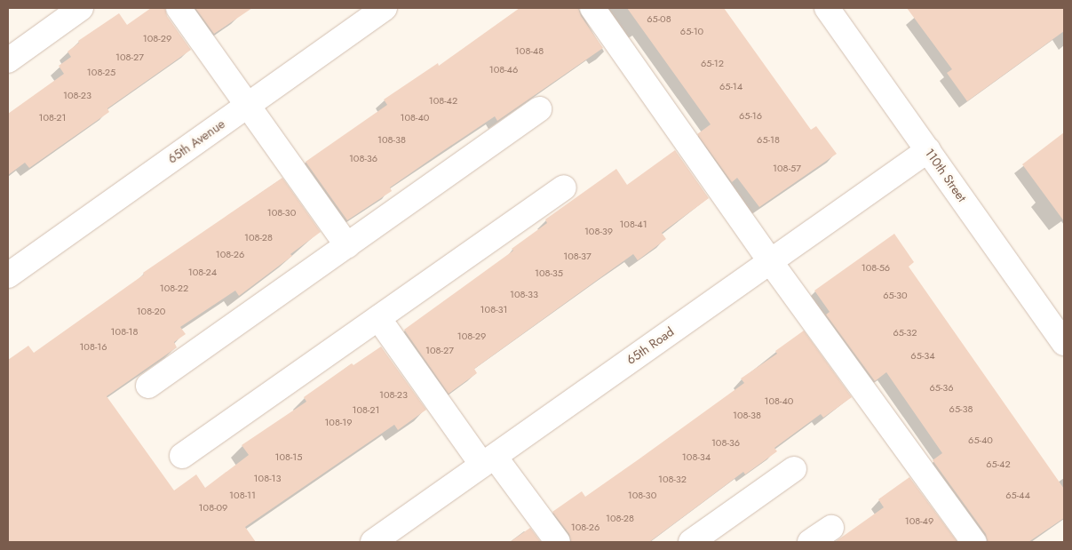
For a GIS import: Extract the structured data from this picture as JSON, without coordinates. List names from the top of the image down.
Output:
{
  "streets": {
    "street": ["65th Avenue", "110th Street", "65th Road"]
  },
  "crossings": [
    ["110th Street", "65th Road"]
  ],
  "house_numbers": [
    "65-08",
    "65-10",
    "108-29",
    "108-48",
    "108-27",
    "65-12",
    "108-46",
    "108-25",
    "65-14",
    "108-23",
    "108-42",
    "65-16",
    "108-21",
    "108-40",
    "108-38",
    "65-18",
    "108-36",
    "108-57",
    "108-30",
    "108-41",
    "108-39",
    "108-28",
    "108-26",
    "108-37",
    "108-56",
    "108-24",
    "108-35",
    "108-22",
    "108-33",
    "65-30",
    "108-31",
    "108-20",
    "108-18",
    "65-32",
    "108-29",
    "108-16",
    "108-27",
    "65-34",
    "65-36",
    "108-23",
    "108-40",
    "65-38",
    "108-21",
    "108-38",
    "108-19",
    "65-40",
    "108-36",
    "108-15",
    "108-34",
    "65-42",
    "108-13",
    "108-32",
    "108-11",
    "108-30",
    "65-44",
    "108-09",
    "108-28",
    "108-49",
    "108-26"
  ]
}
